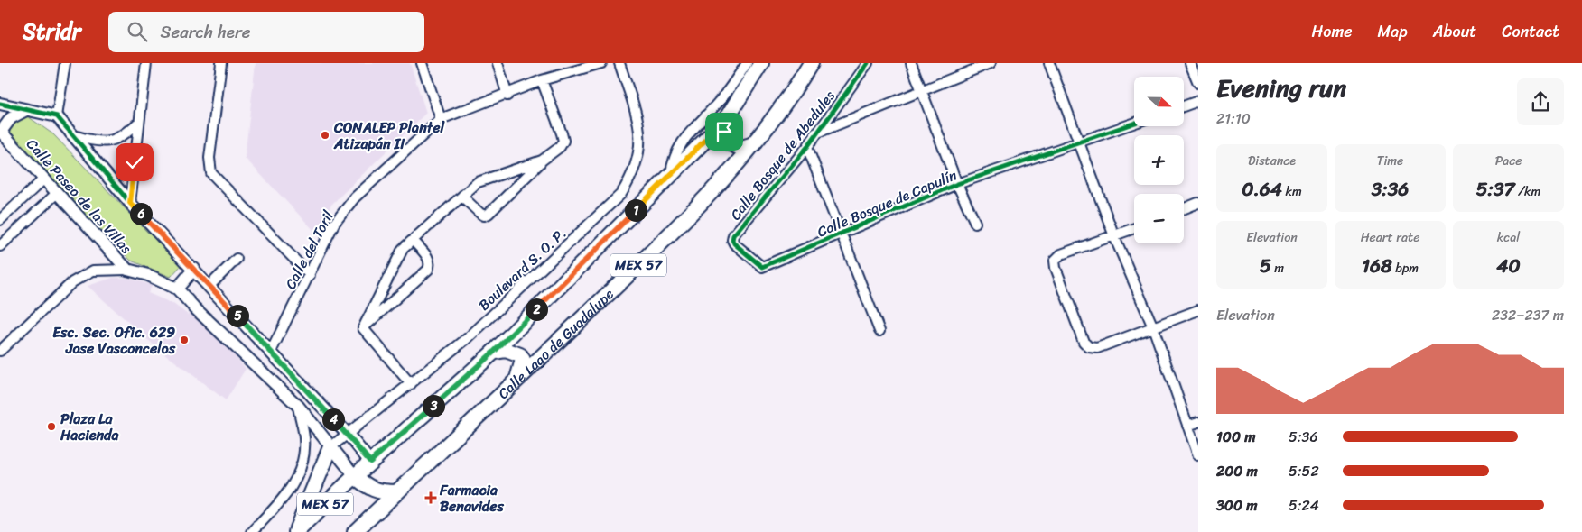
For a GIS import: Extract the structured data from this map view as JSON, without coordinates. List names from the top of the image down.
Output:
{
  "streets": {
    "main road": ["MEX 57", "Calle Lago de Guadalupe"],
    "street": [
      "Calle Bosque de Abedules",
      "Calle Paseo de las Villas",
      "Calle Bosque de Capulín",
      "Calle del Toril",
      "Boulevard S. O. P."
    ]
  },
  "crossings": [
    ["Calle Bosque de Abedules", "Calle Bosque de Capulín"],
    ["Calle Paseo de las Villas", "MEX 57"],
    ["Calle Paseo de las Villas", "Boulevard S. O. P."],
    ["MEX 57", "Calle Lago de Guadalupe"]
  ],
  "places": {
    "other": ["CONALEP Plantel Atizapán II", "Esc. Sec. Ofic. 629 Jose Vasconcelos", "Plaza La Hacienda"],
    "health": ["Farmacia Benavides"]
  },
  "north": "right",
  "page": {
    "header": "Stridr",
    "search": "Search here",
    "nav": [
      "Home",
      "Map",
      "About",
      "Contact"
    ],
    "heading": ["Evening run", "21:10"],
    "map_buttons": ["+", "−"],
    "stats": [
      ["Distance", "0.64 km"],
      ["Time", "3:36"],
      ["Pace", "5:37 /km"],
      ["Elevation", "5 m"],
      ["Heart rate", "168 bpm"],
      ["kcal", "40"]
    ],
    "pins": [
      "1",
      "6",
      "2",
      "5",
      "3",
      "4"
    ],
    "chart": ["Elevation", "232–237 m"],
    "list": [
      {
        "name": "100 m",
        "note": "5:36"
      },
      {
        "name": "200 m",
        "note": "5:52"
      },
      {
        "name": "300 m",
        "note": "5:24"
      }
    ]
  }
}
